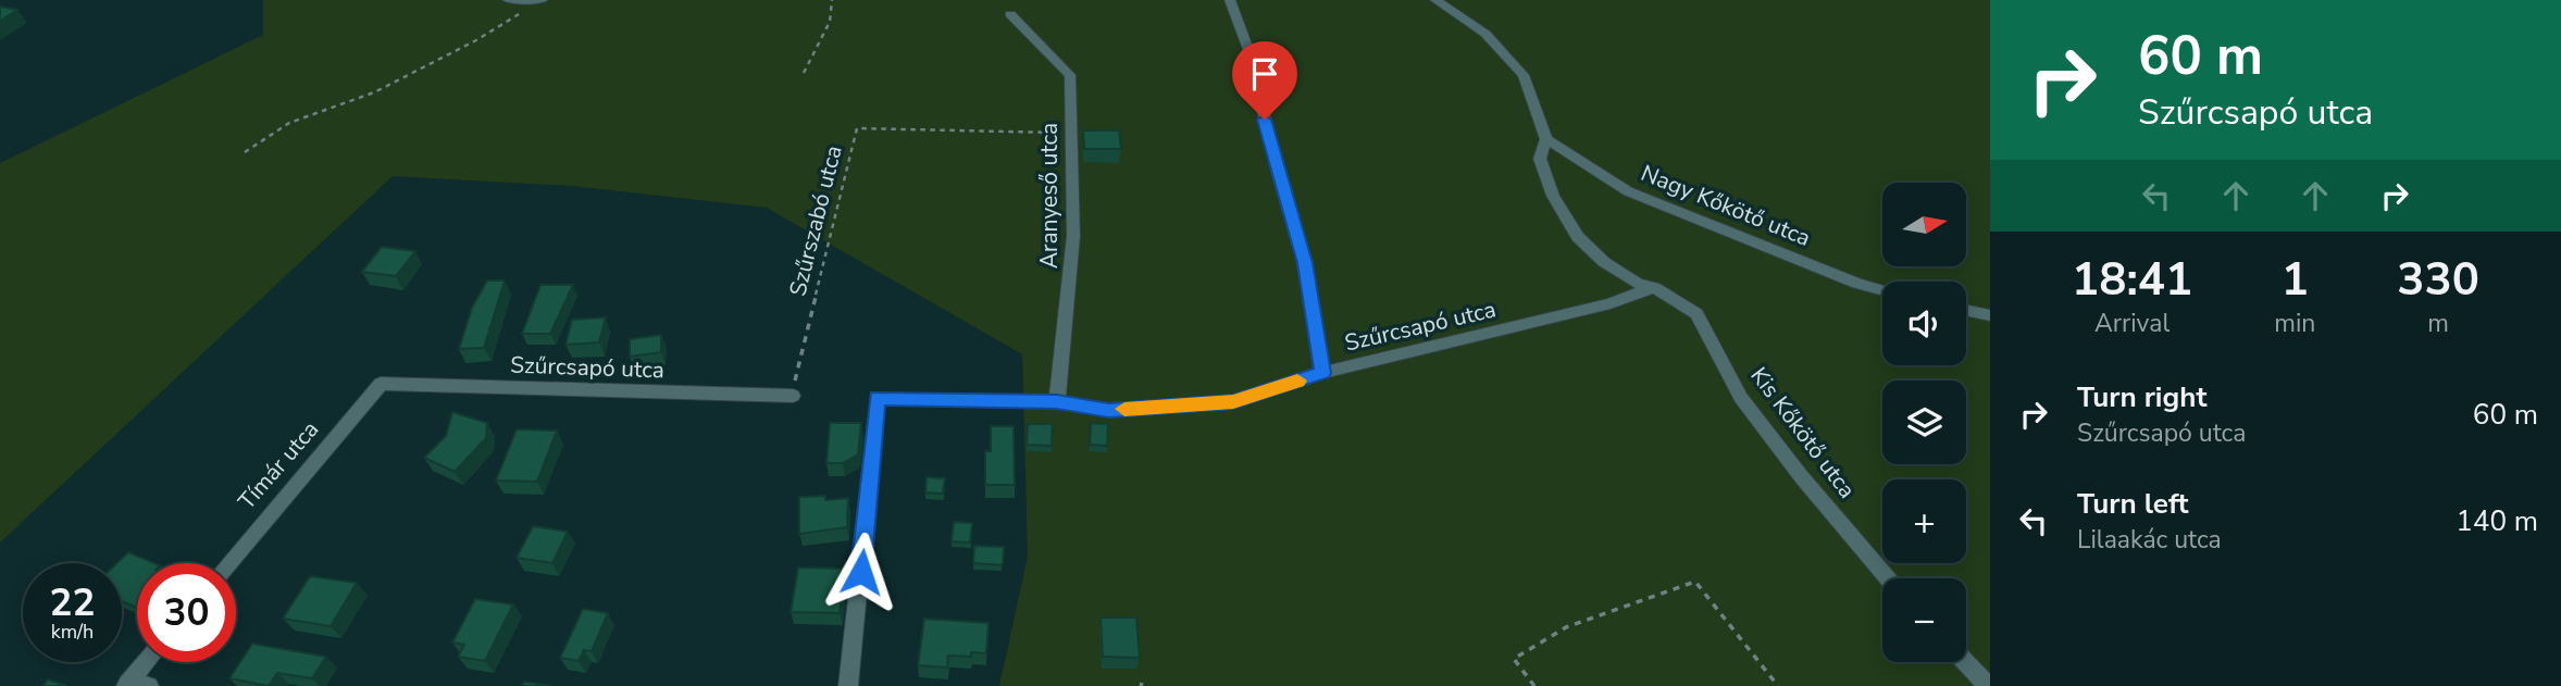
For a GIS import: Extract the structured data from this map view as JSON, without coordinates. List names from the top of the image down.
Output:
{
  "streets": {
    "street": [
      "Aranyeső utca",
      "Nagy Kőkötő utca",
      "Szűrcsapó utca",
      "Kis Kőkötő utca",
      "Tímár utca"
    ],
    "path": ["Szűrszabó utca"]
  },
  "crossings": [
    ["Aranyeső utca", "Szűrszabó utca"],
    ["Aranyeső utca", "Szűrcsapó utca"],
    ["Nagy Kőkötő utca", "Kis Kőkötő utca"],
    ["Szűrszabó utca", "Szűrcsapó utca"],
    ["Szűrcsapó utca", "Kis Kőkötő utca"],
    ["Szűrcsapó utca", "Tímár utca"]
  ],
  "north": "right",
  "page": {
    "turn": ["60 m", "Szűrcsapó utca"],
    "map_buttons": ["+", "−"],
    "eta": [
      "18:41",
      "Arrival",
      "1",
      "min",
      "330",
      "m"
    ],
    "list": [
      {
        "name": "Turn right",
        "note": "Szűrcsapó utca",
        "value": "60 m"
      },
      {
        "name": "Turn left",
        "note": "Lilaakác utca",
        "value": "140 m"
      }
    ],
    "speed": "22 km/h",
    "limit": "30"
  }
}
